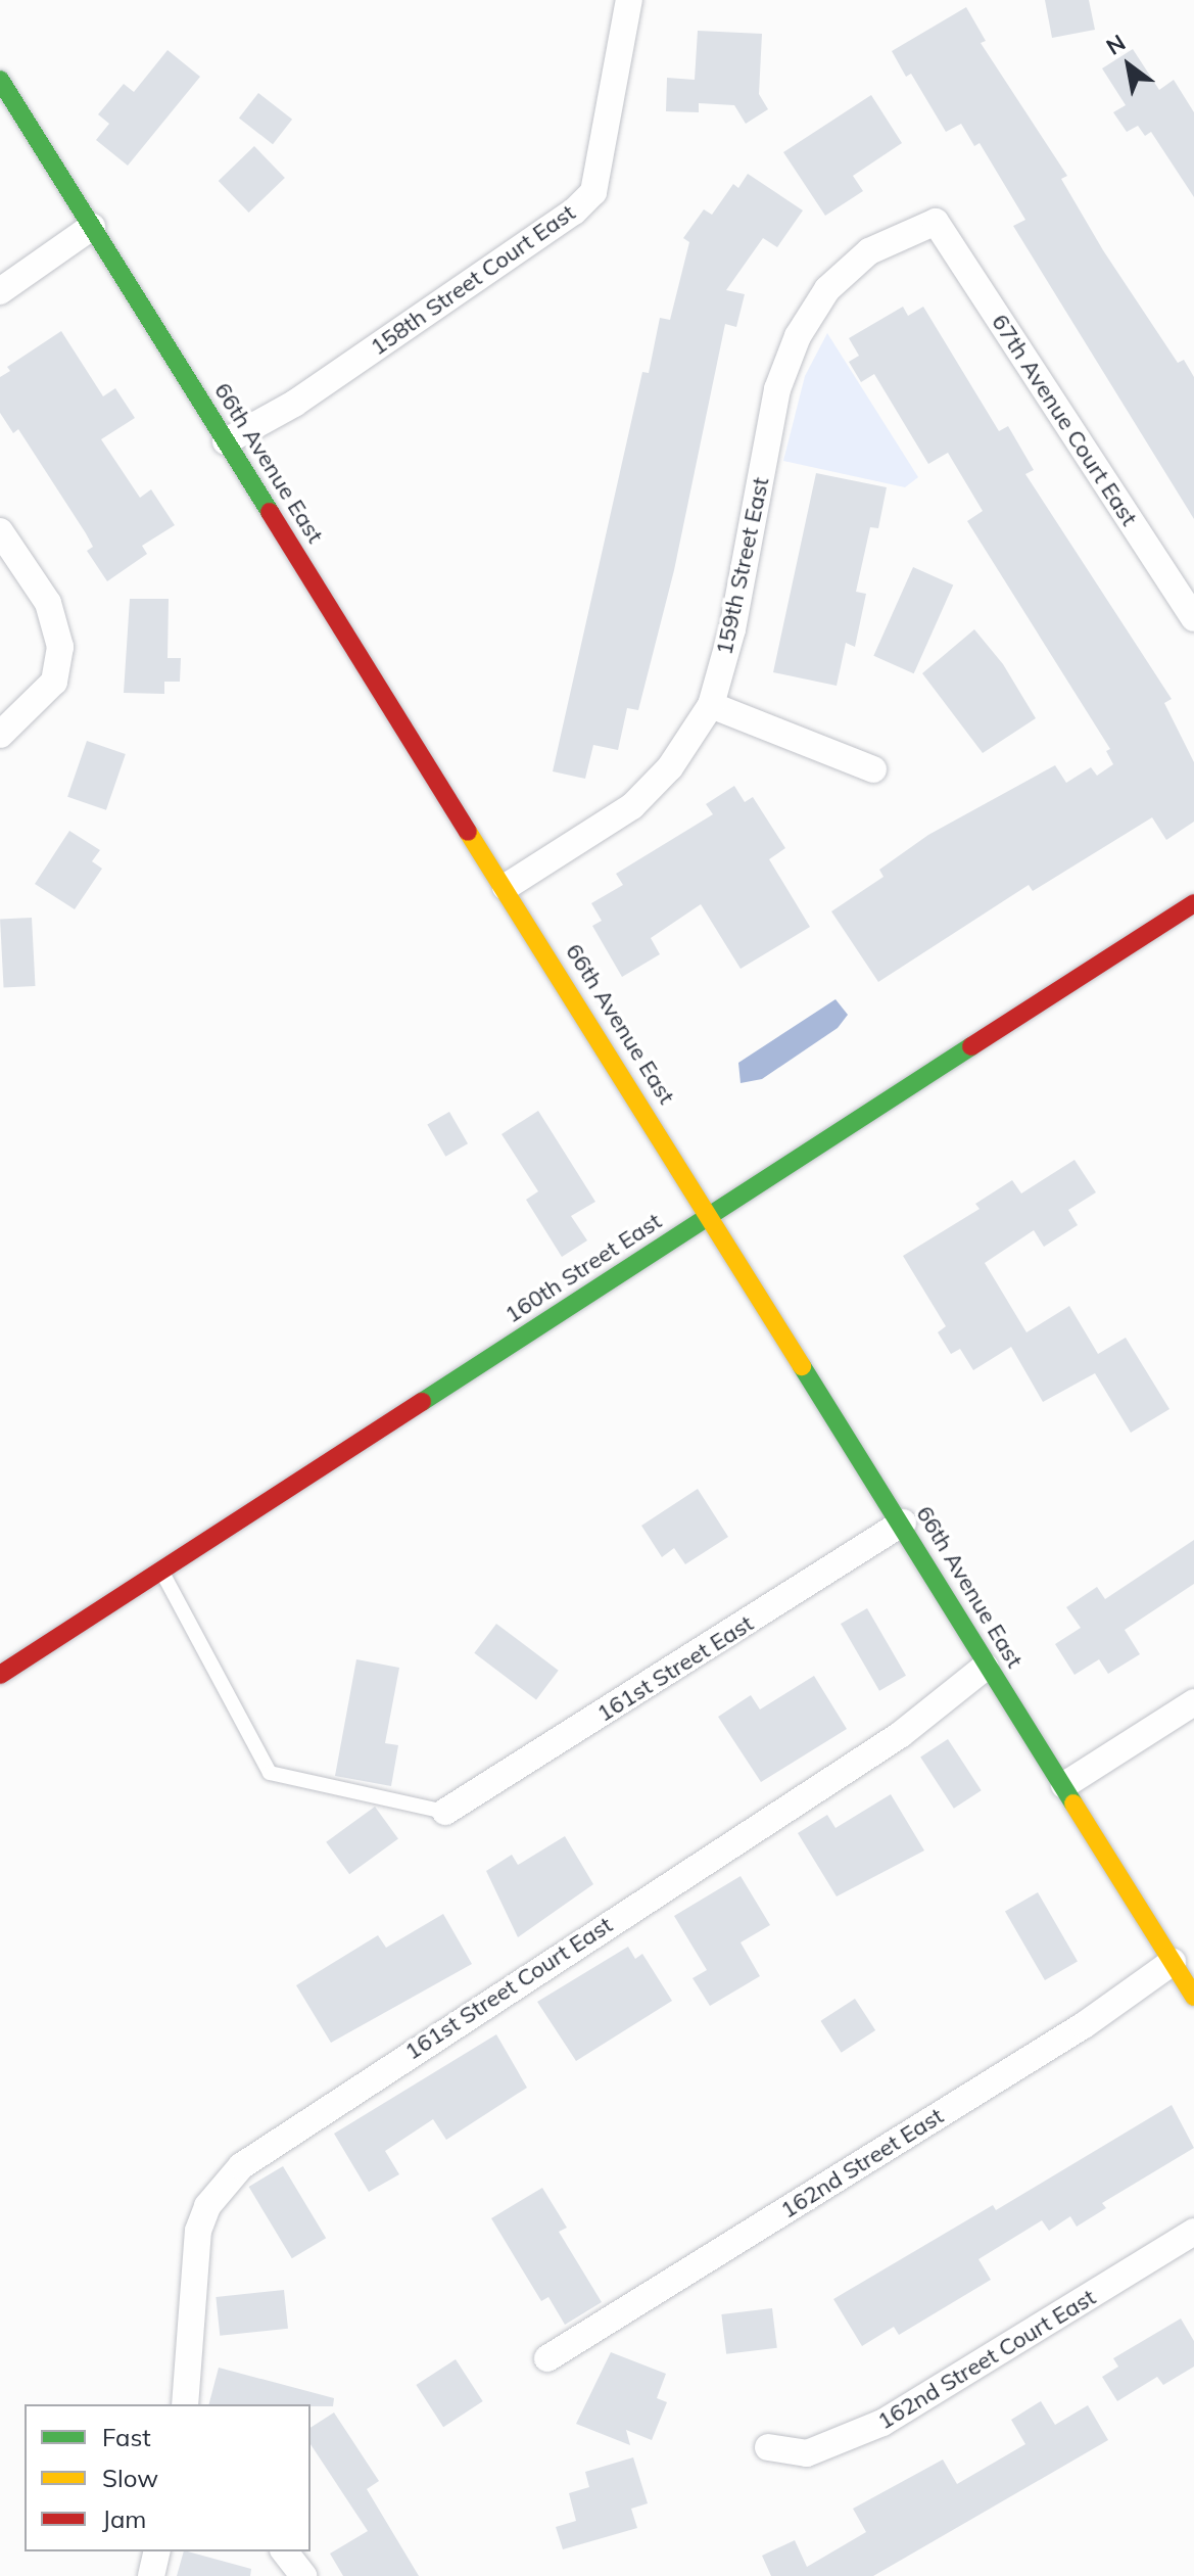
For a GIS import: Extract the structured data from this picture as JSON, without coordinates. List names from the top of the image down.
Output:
{
  "streets": {
    "street": [
      "158th Street Court East",
      "67th Avenue Court East",
      "66th Avenue East",
      "159th Street East",
      "160th Street East",
      "161st Street East",
      "161st Street Court East",
      "162nd Street East",
      "162nd Street Court East"
    ]
  },
  "crossings": [
    ["158th Street Court East", "66th Avenue East"],
    ["67th Avenue Court East", "159th Street East"],
    ["66th Avenue East", "159th Street East"],
    ["66th Avenue East", "160th Street East"],
    ["66th Avenue East", "161st Street East"],
    ["66th Avenue East", "161st Street Court East"],
    ["66th Avenue East", "162nd Street East"]
  ],
  "legend": ["Fast", "Slow", "Jam"],
  "north": "top left"
}
